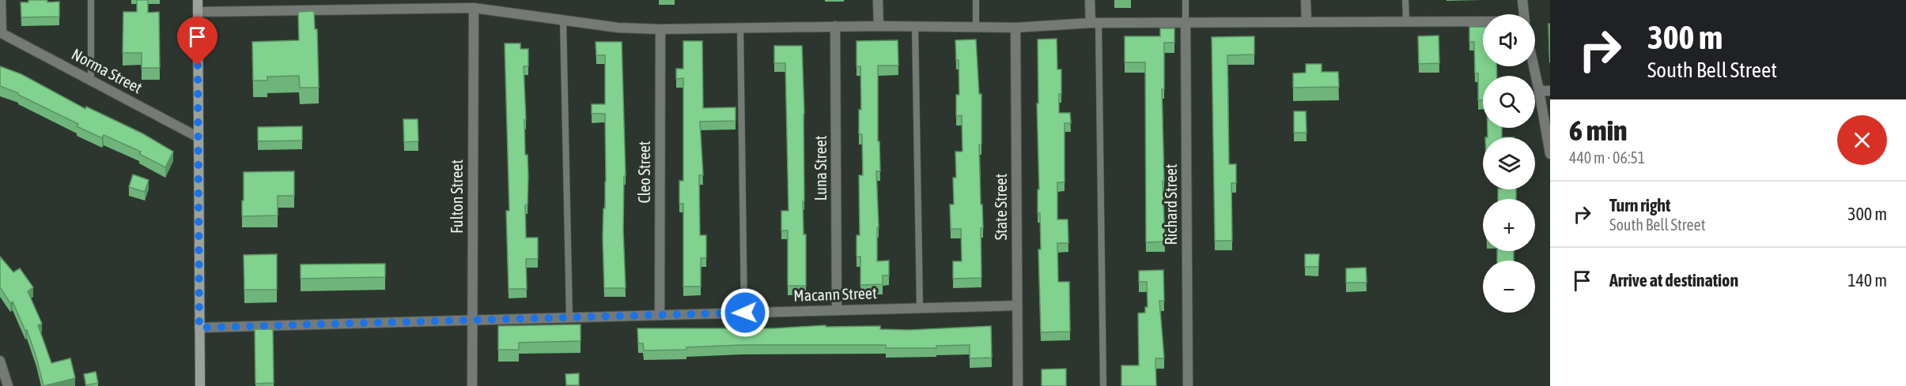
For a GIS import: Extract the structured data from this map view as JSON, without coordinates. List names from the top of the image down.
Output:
{
  "streets": {
    "street": [
      "Norma Street",
      "Luna Street",
      "Cleo Street",
      "Fulton Street",
      "Richard Street",
      "State Street",
      "Macann Street"
    ]
  },
  "crossings": [
    ["Luna Street", "Macann Street"],
    ["Cleo Street", "Macann Street"],
    ["Fulton Street", "Macann Street"],
    ["State Street", "Macann Street"]
  ],
  "page": {
    "turn": ["300 m", "South Bell Street"],
    "map_buttons": ["+", "−"],
    "heading": ["6 min", "440 m · 06:51"],
    "list": [
      {
        "name": "Turn right",
        "note": "South Bell Street",
        "value": "300 m"
      },
      {
        "name": "Arrive at destination",
        "value": "140 m"
      }
    ]
  }
}
